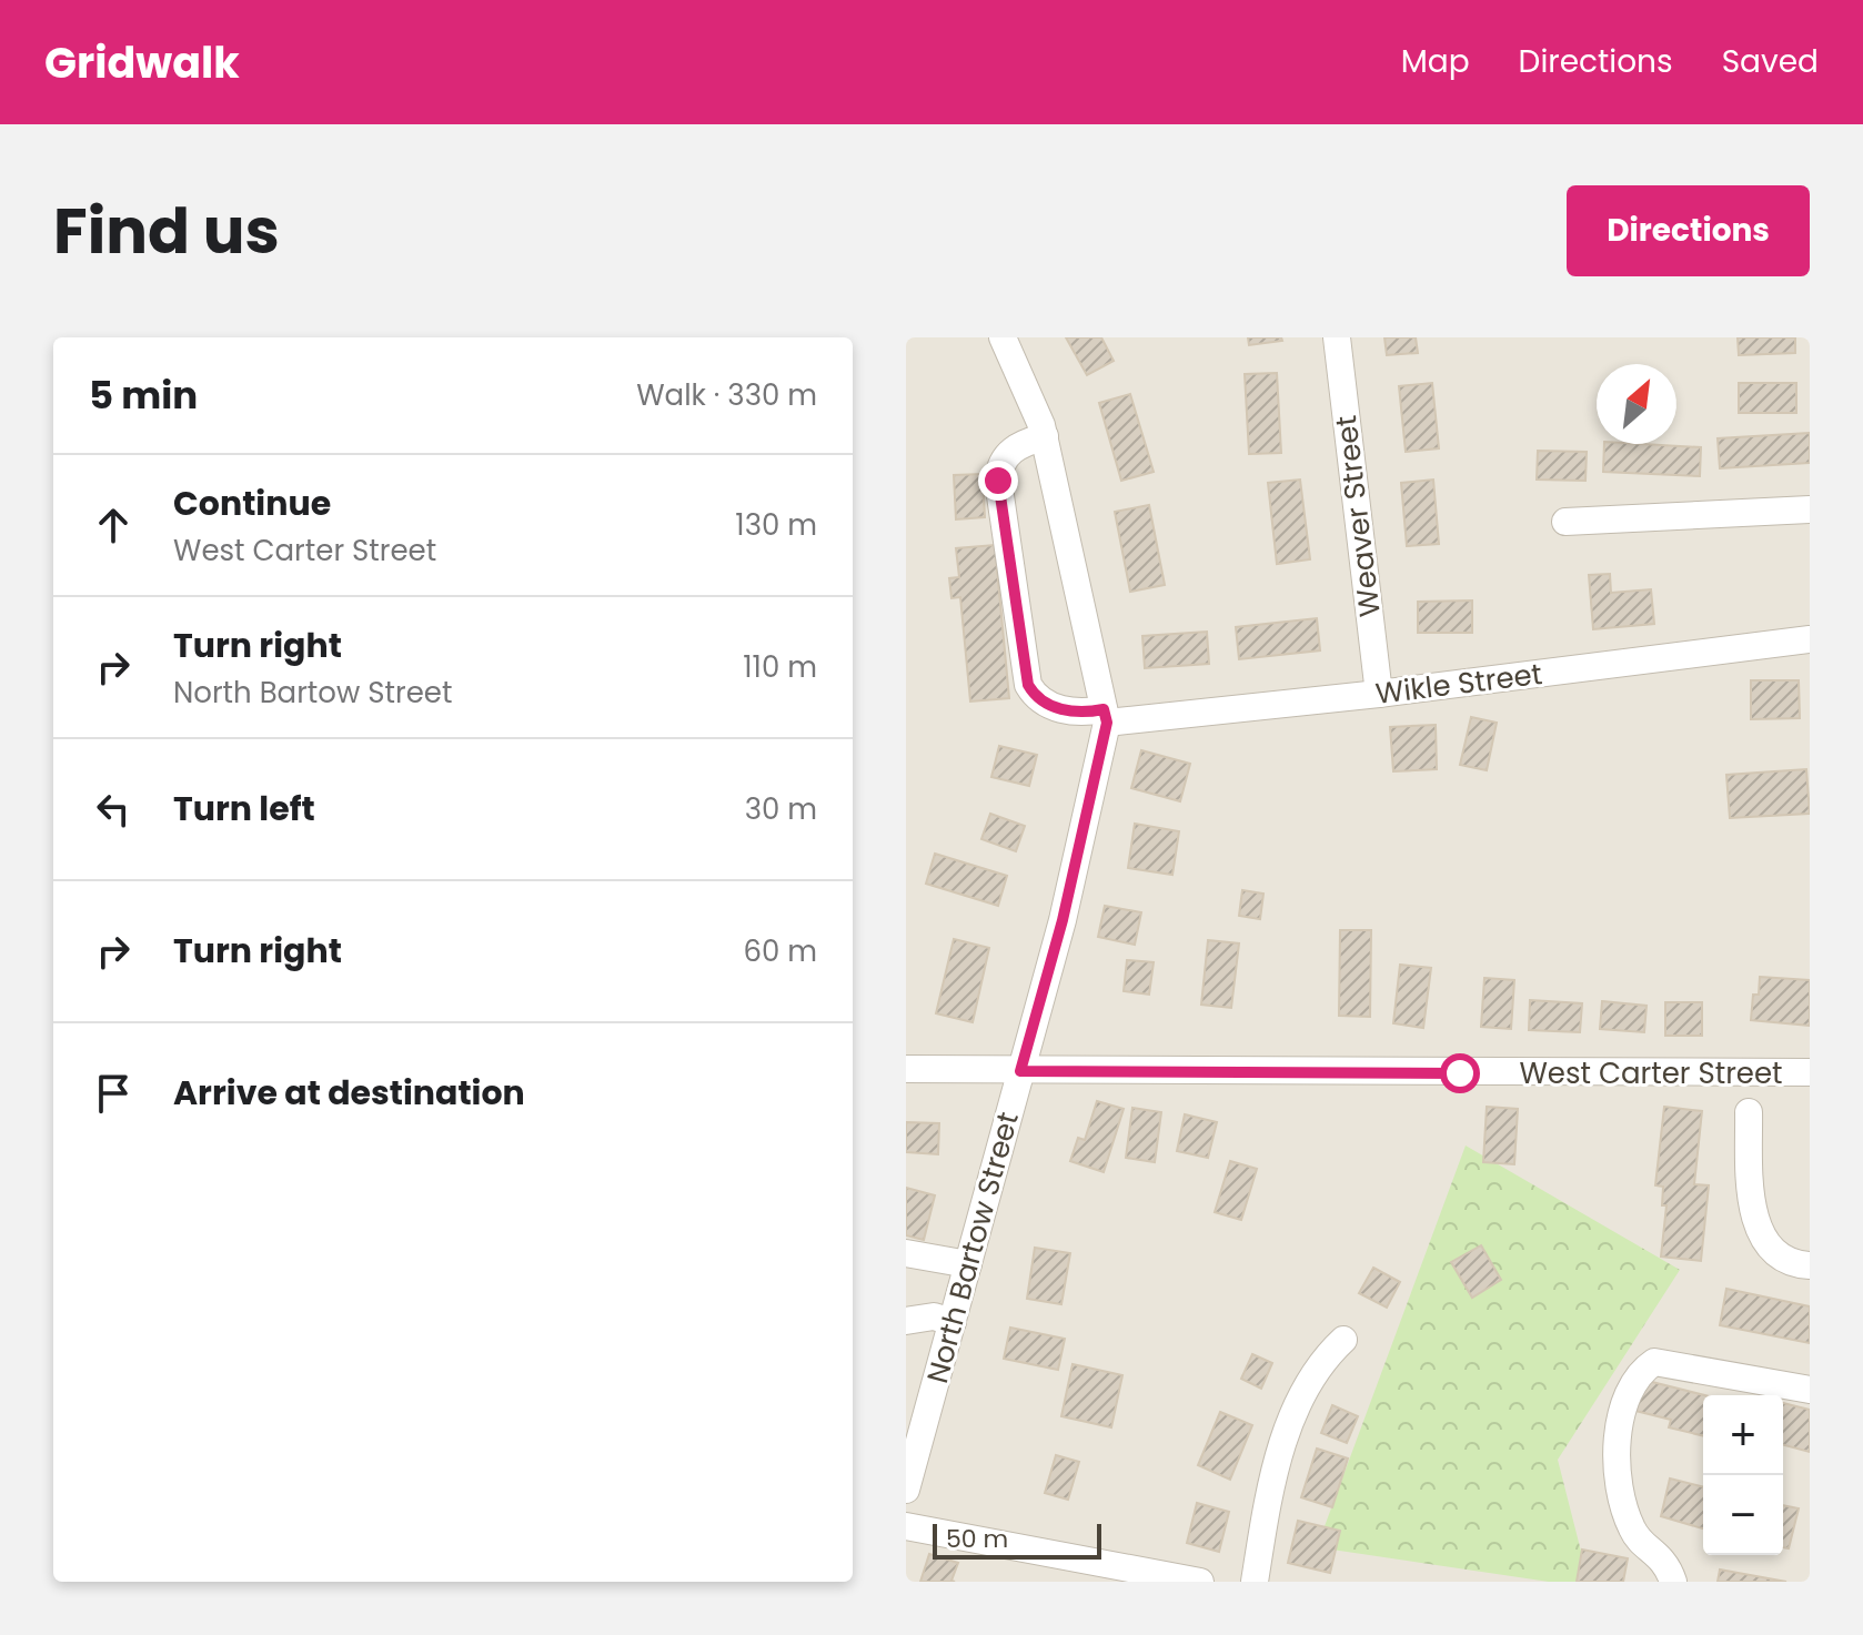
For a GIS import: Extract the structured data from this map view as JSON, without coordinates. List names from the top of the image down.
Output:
{
  "streets": {
    "street": [
      "Weaver Street",
      "Wikle Street",
      "West Carter Street",
      "North Bartow Street"
    ]
  },
  "crossings": [
    ["Weaver Street", "Wikle Street"],
    ["Wikle Street", "North Bartow Street"],
    ["West Carter Street", "North Bartow Street"]
  ],
  "scale_bar": "50 m",
  "north": "top right",
  "page": {
    "header": "Gridwalk",
    "nav": ["Map", "Directions", "Saved"],
    "title": "Find us",
    "buttons": "Directions",
    "heading": ["5 min", "Walk · 330 m"],
    "list": [
      ["Continue", "West Carter Street", "130 m"],
      ["Turn right", "North Bartow Street", "110 m"],
      ["Turn left", "30 m"],
      ["Turn right", "60 m"],
      "Arrive at destination"
    ],
    "map_buttons": ["+", "−"],
    "scale": "50 m"
  }
}
